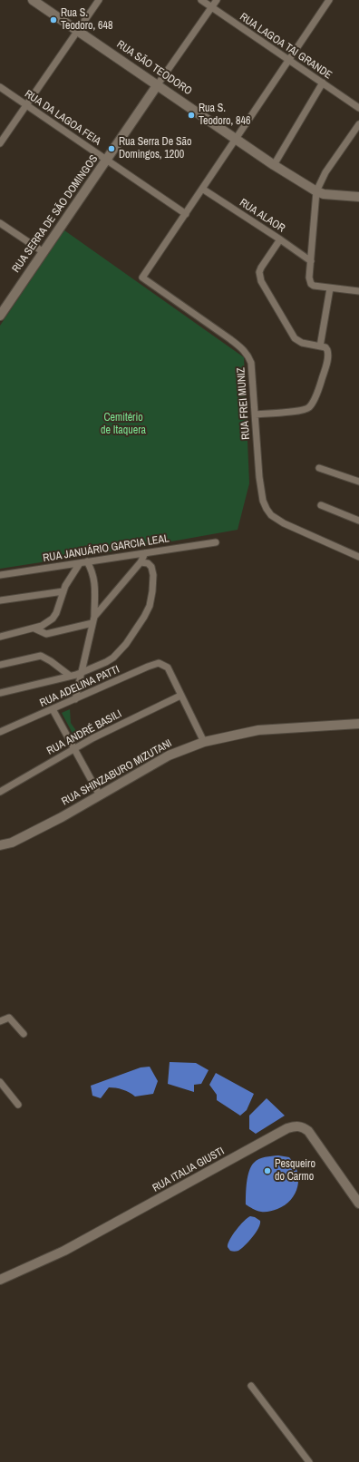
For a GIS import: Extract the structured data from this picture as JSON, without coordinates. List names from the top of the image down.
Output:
{
  "streets": {
    "street": [
      "RUA LAGOA TAI GRANDE",
      "RUA SÃO TEODORO",
      "RUA DA LAGOA FEIA",
      "RUA SERRA DE SÃO DOMINGOS",
      "RUA ALAOR",
      "RUA FREI MUNIZ",
      "RUA JANUÁRIO GARCIA LEAL",
      "RUA ADELINA PATTI",
      "RUA ANDRÉ BASILI",
      "RUA SHINZABURO MIZUTANI",
      "RUA ITALIA GIUSTI"
    ]
  },
  "crossings": [
    ["RUA LAGOA TAI GRANDE", "RUA SERRA DE SÃO DOMINGOS"],
    ["RUA SÃO TEODORO", "RUA SERRA DE SÃO DOMINGOS"],
    ["RUA DA LAGOA FEIA", "RUA SERRA DE SÃO DOMINGOS"],
    ["RUA DA LAGOA FEIA", "RUA FREI MUNIZ"],
    ["RUA ADELINA PATTI", "RUA ANDRÉ BASILI"]
  ],
  "parks": ["Cemitério de Itaquera"],
  "places": [
    "Rua S. Teodoro, 648",
    "Rua S. Teodoro, 846",
    "Rua Serra De São Domingos, 1200",
    "Pesqueiro do Carmo"
  ]
}
